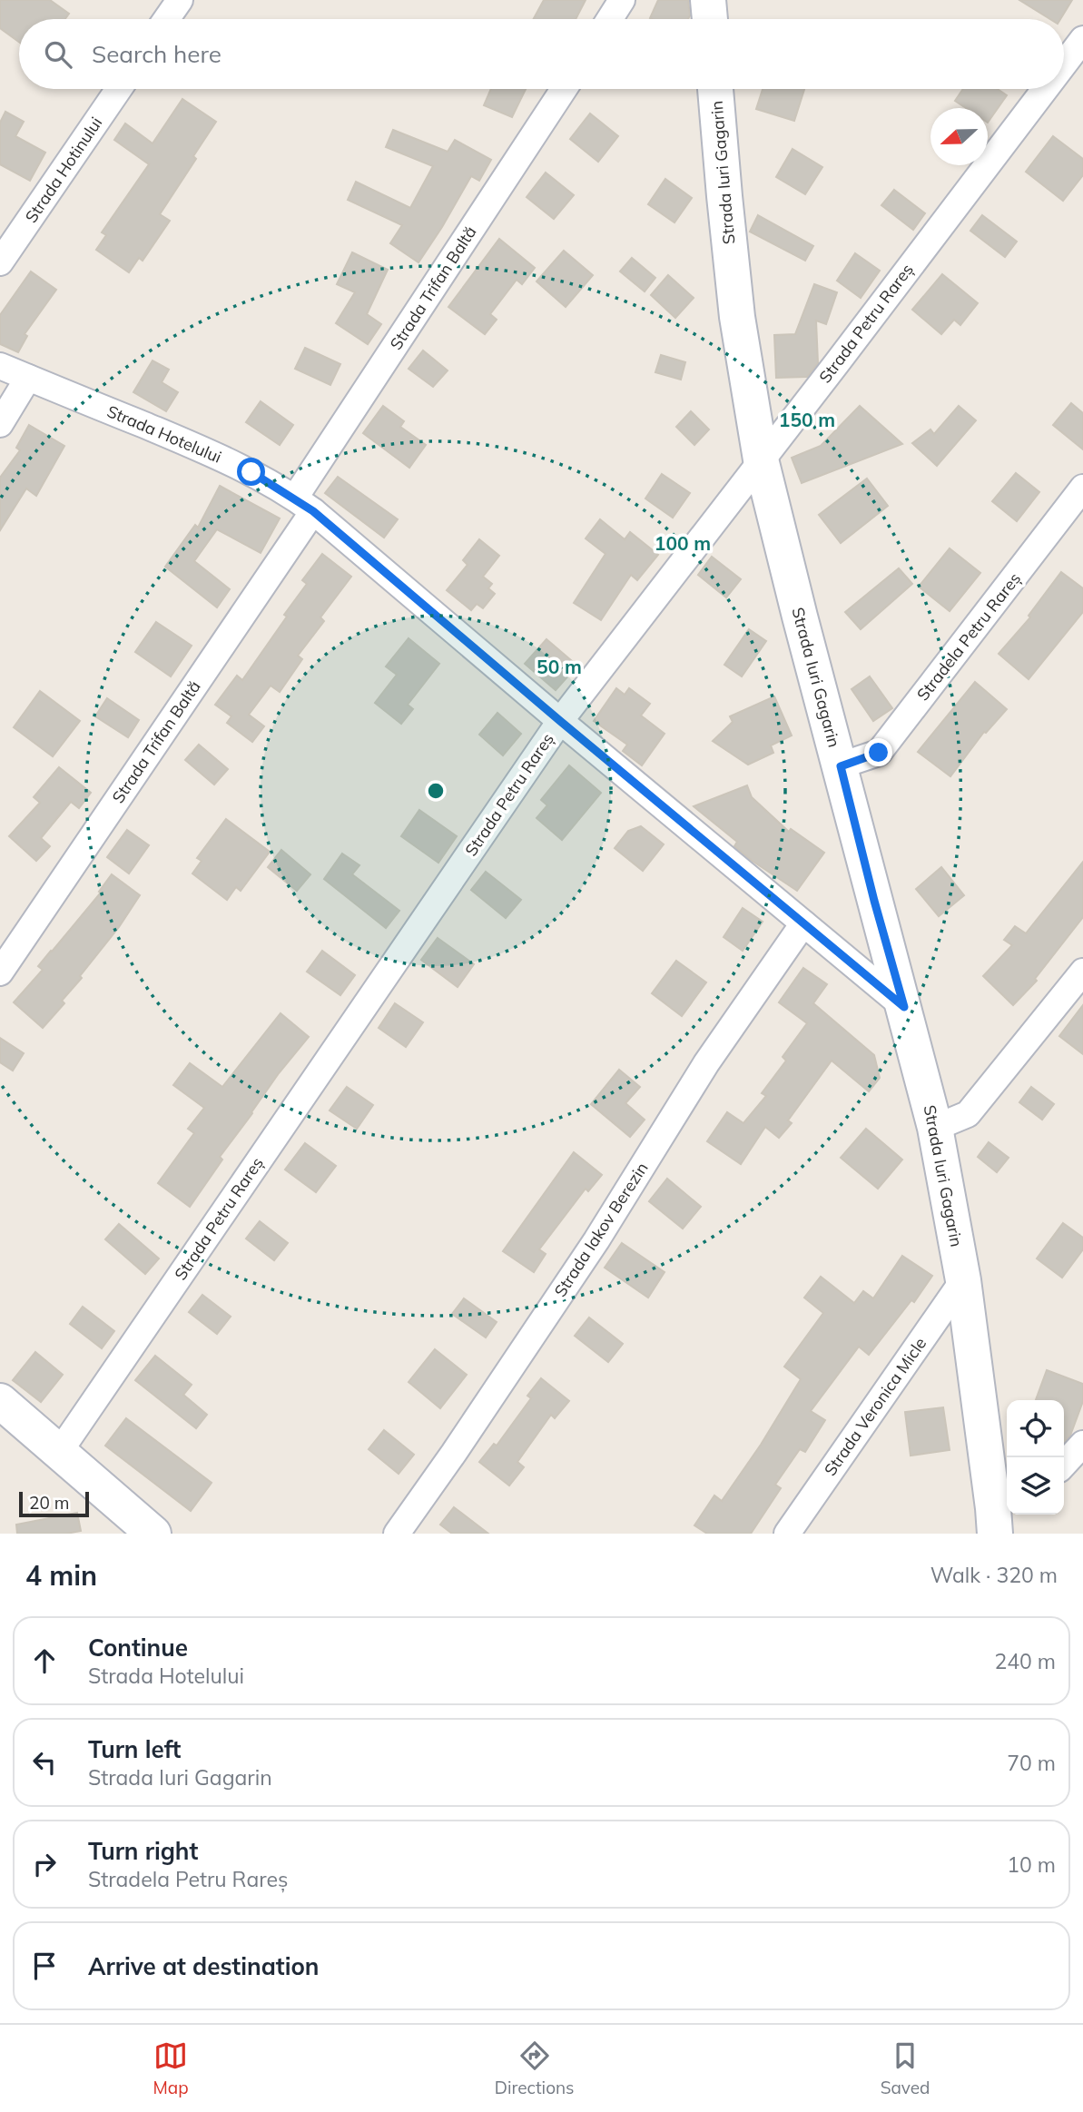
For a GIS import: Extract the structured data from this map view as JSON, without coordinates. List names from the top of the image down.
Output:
{
  "streets": {
    "main road": ["Strada Iuri Gagarin"],
    "street": [
      "Strada Hotinului",
      "Strada Trifan Baltă",
      "Strada Petru Rareș",
      "Strada Hotelului",
      "Stradela Petru Rareș",
      "Strada Iakov Berezin",
      "Strada Veronica Micle"
    ]
  },
  "crossings": [
    ["Strada Iuri Gagarin", "Strada Petru Rareș"],
    ["Strada Iuri Gagarin", "Strada Hotelului"],
    ["Strada Iuri Gagarin", "Stradela Petru Rareș"],
    ["Strada Iuri Gagarin", "Strada Veronica Micle"],
    ["Strada Trifan Baltă", "Strada Hotelului"],
    ["Strada Petru Rareș", "Strada Hotelului"],
    ["Strada Hotelului", "Strada Iakov Berezin"]
  ],
  "scale_bar": "20 m",
  "north": "left",
  "page": {
    "search": "Search here",
    "scale": "20 m",
    "heading": ["4 min", "Walk · 320 m"],
    "list": [
      ["Continue", "Strada Hotelului", "240 m"],
      ["Turn left", "Strada Iuri Gagarin", "70 m"],
      ["Turn right", "Stradela Petru Rareș", "10 m"],
      "Arrive at destination"
    ],
    "nav": ["Map", "Directions", "Saved"]
  },
  "rings": ["150 m", "100 m", "50 m"]
}
